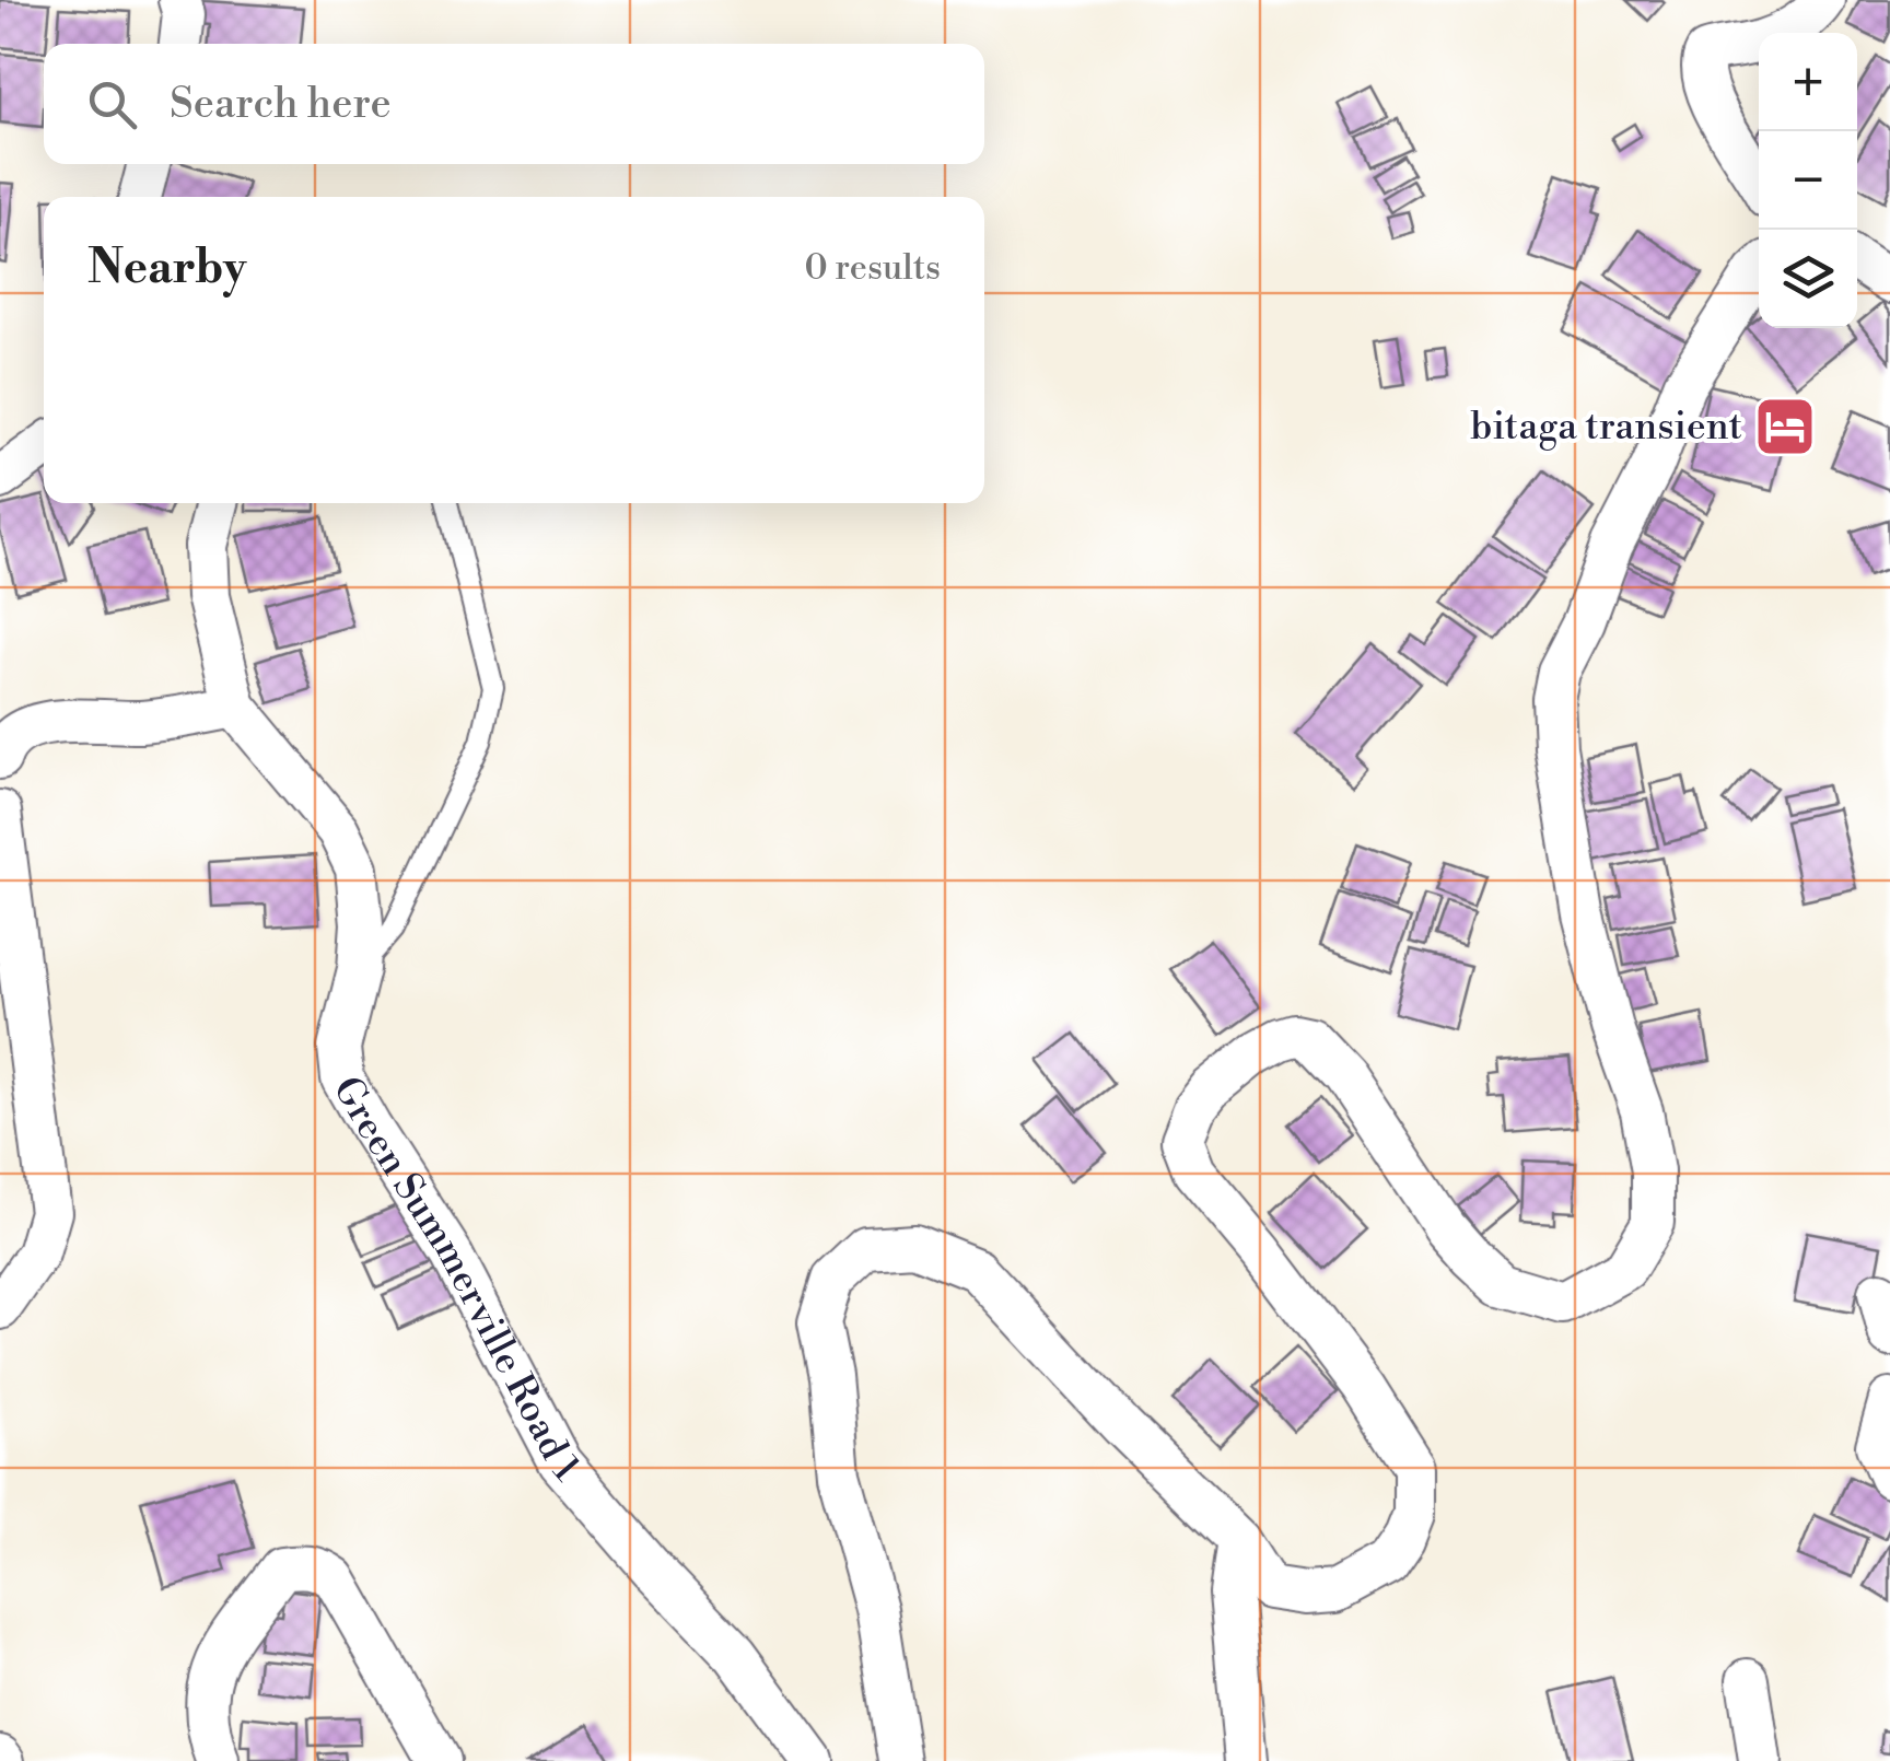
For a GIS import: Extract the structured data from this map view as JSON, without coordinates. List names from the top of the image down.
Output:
{
  "streets": {
    "street": ["Green Summerville Road 1"]
  },
  "places": {
    "hotel": ["bitaga transient"]
  },
  "page": {
    "map_buttons": ["+", "−"],
    "search": "Search here",
    "heading": ["Nearby", "0 results"]
  }
}
